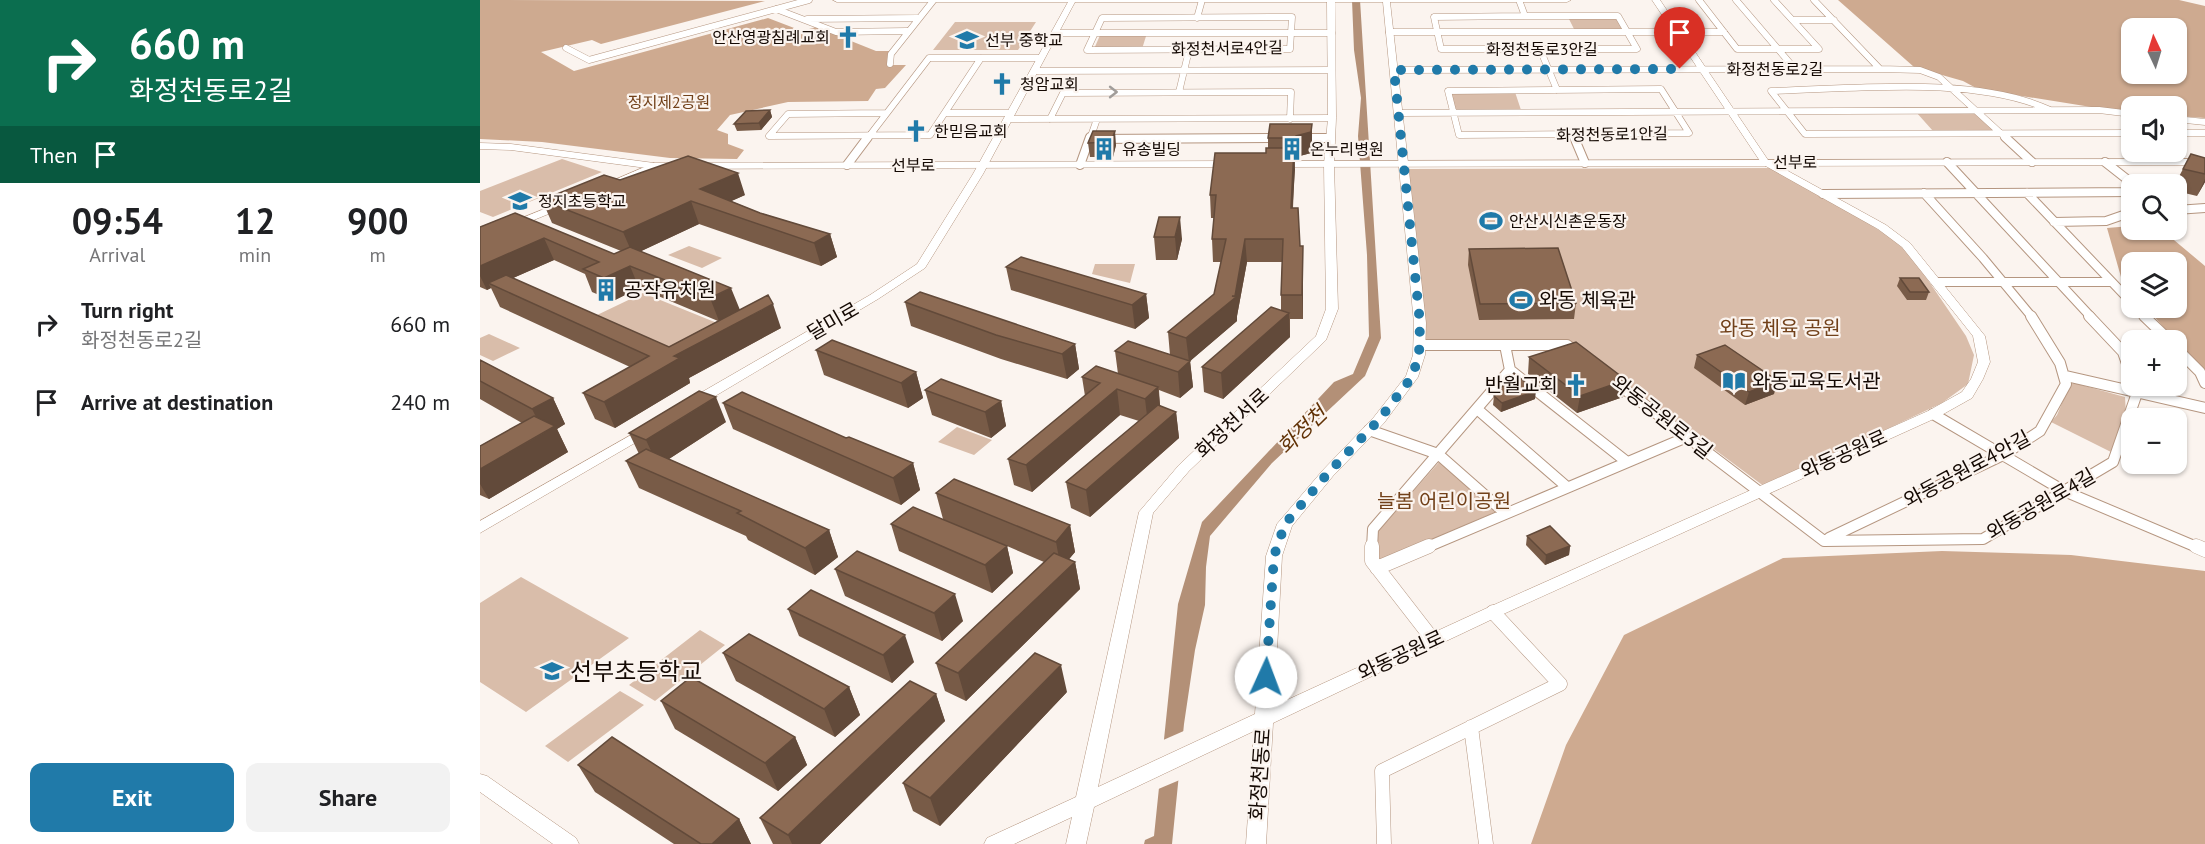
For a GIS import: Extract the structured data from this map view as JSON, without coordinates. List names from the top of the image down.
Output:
{
  "streets": {
    "main road": ["선부로"],
    "street": [
      "화정천서로4안길",
      "화정천동로3안길",
      "화정천동로2길",
      "화정천동로1안길",
      "달미로",
      "와동공원로3길",
      "화정천서로",
      "와동공원로",
      "와동공원로4안길",
      "와동공원로4길",
      "화정천동로"
    ]
  },
  "crossings": [
    ["화정천동로2길", "선부로"],
    ["화정천동로2길", "와동공원로"],
    ["화정천동로2길", "화정천동로"],
    ["선부로", "달미로"],
    ["선부로", "화정천서로"],
    ["선부로", "와동공원로"],
    ["선부로", "화정천동로"],
    ["와동공원로3길", "와동공원로"],
    ["화정천서로", "와동공원로"],
    ["와동공원로", "화정천동로"],
    ["와동공원로4안길", "와동공원로4길"]
  ],
  "water": ["화정천"],
  "parks": ["정지제2공원", "와동 체육 공원", "늘봄 어린이공원"],
  "places": {
    "church": [
      "안산영광침례교회",
      "청암교회",
      "한믿음교회",
      "반월교회"
    ],
    "school or university": ["선부 중학교", "정지초등학교", "선부초등학교"],
    "building": ["유송빌딩", "온누리병원", "공작유치원"],
    "sports": ["안산시신촌운동장", "와동 체육관"],
    "library": ["와동교육도서관"]
  },
  "north": "top",
  "page": {
    "turn": ["660 m", "화정천동로2길"],
    "map_buttons": ["+", "−"],
    "then": "Then",
    "eta": [
      "09:54",
      "Arrival",
      "12",
      "min",
      "900",
      "m"
    ],
    "list": [
      {
        "name": "Turn right",
        "note": "화정천동로2길",
        "value": "660 m"
      },
      {
        "name": "Arrive at destination",
        "value": "240 m"
      }
    ],
    "buttons": ["Exit", "Share"]
  }
}
